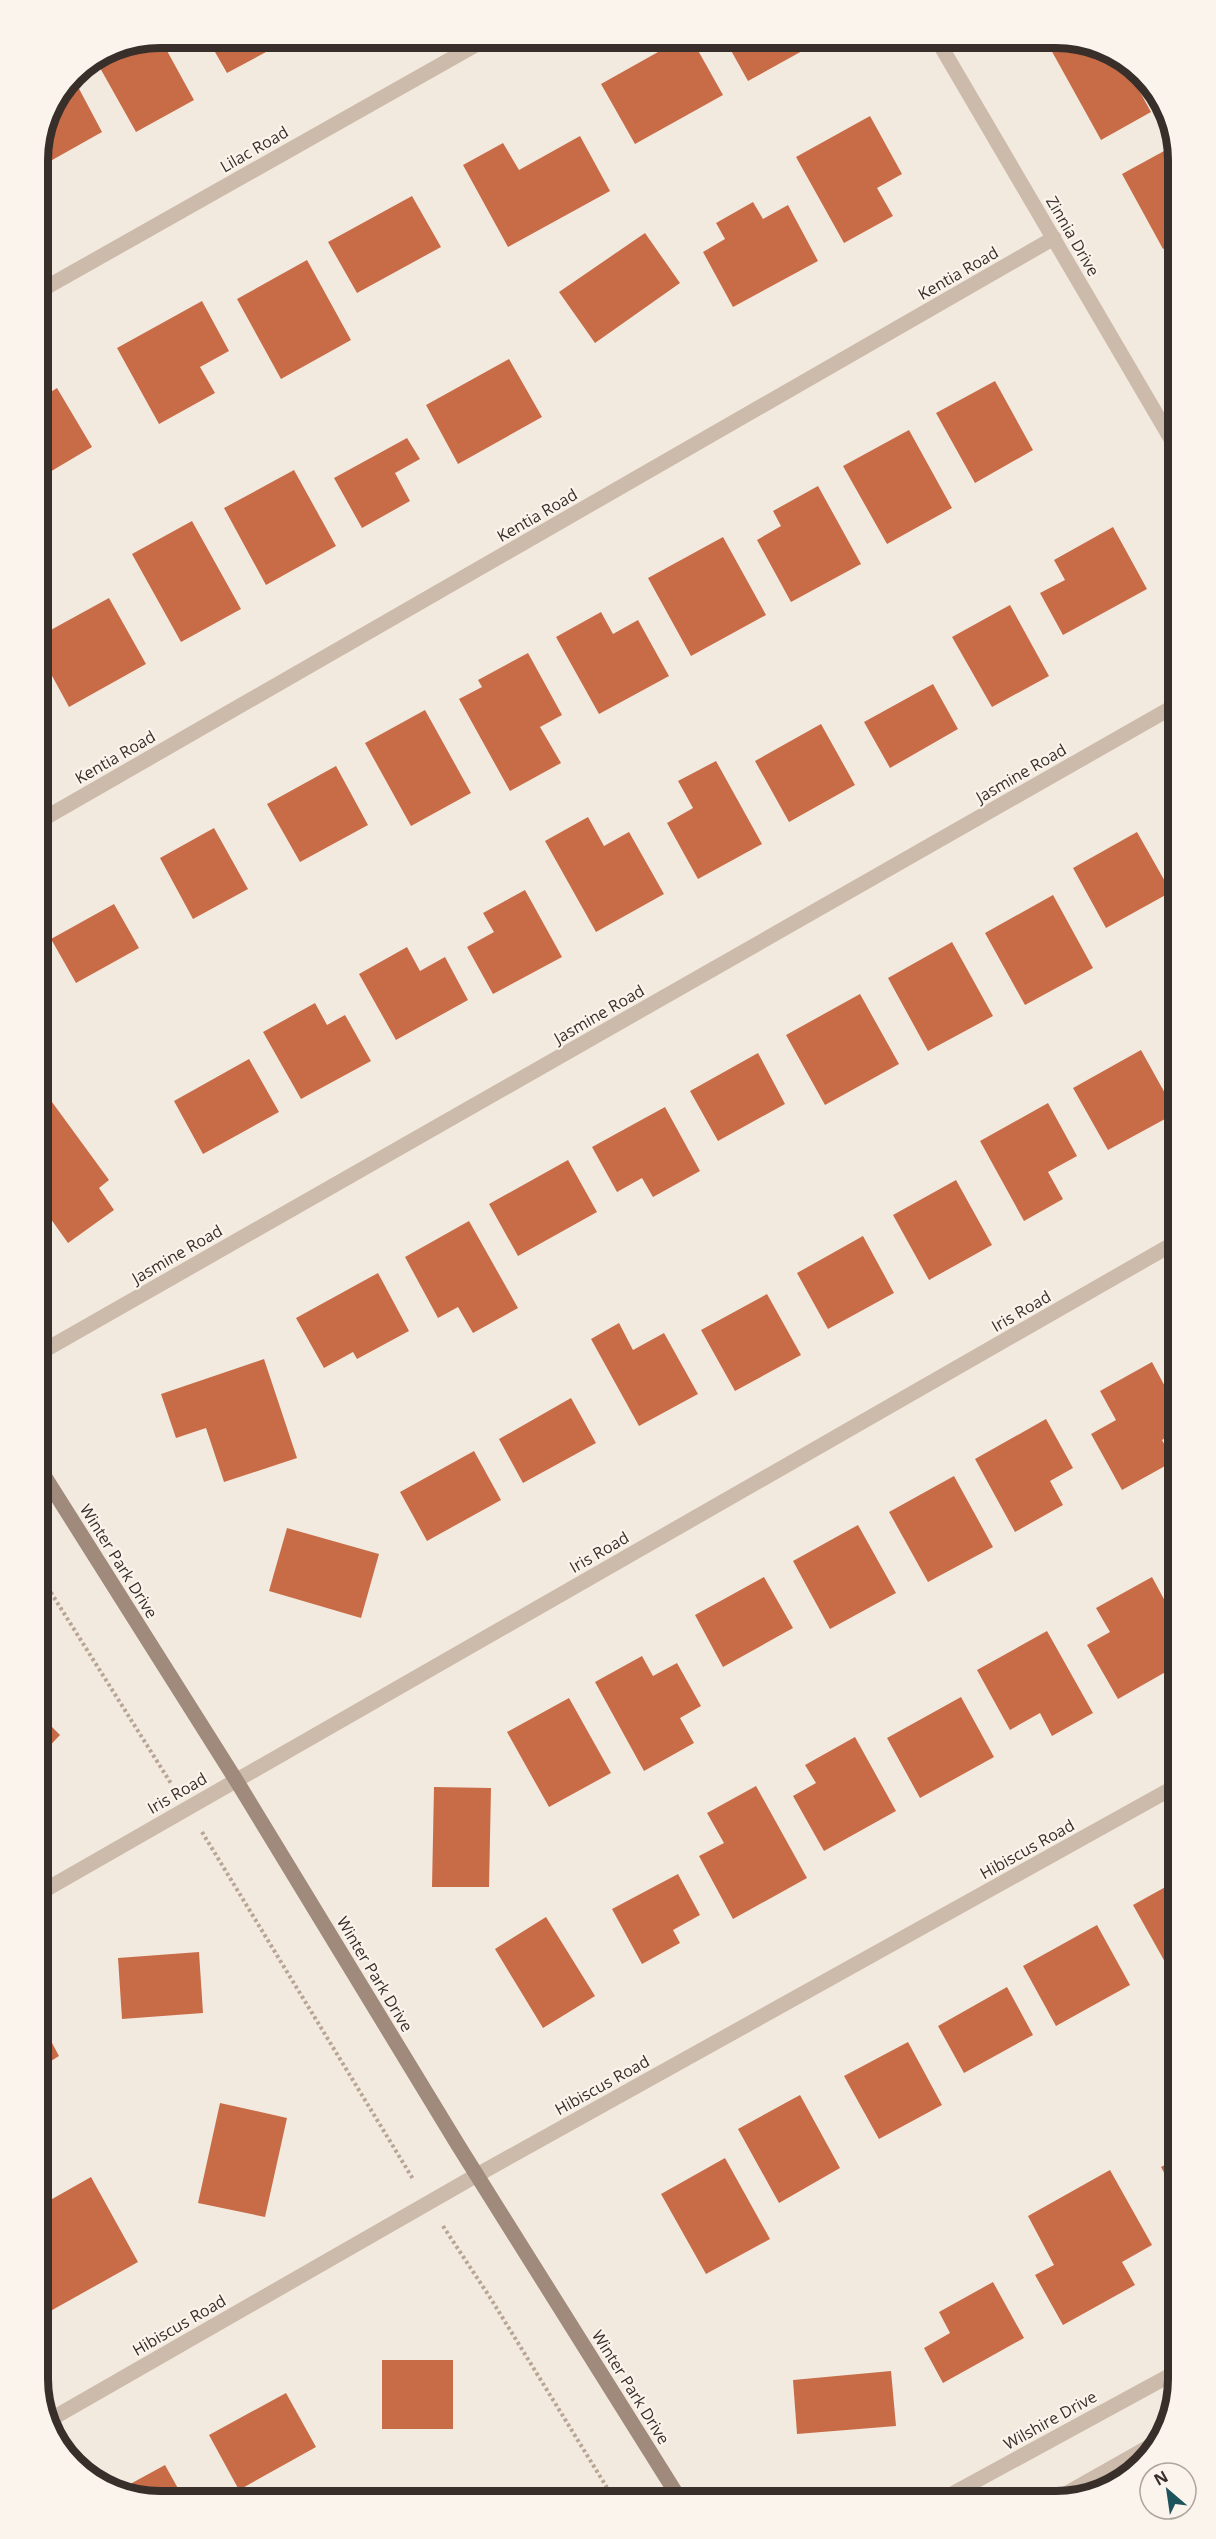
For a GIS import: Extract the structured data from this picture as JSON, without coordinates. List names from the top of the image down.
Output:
{
  "streets": {
    "street": [
      "Lilac Road",
      "Zinnia Drive",
      "Kentia Road",
      "Jasmine Road",
      "Iris Road",
      "Winter Park Drive",
      "Hibiscus Road",
      "Wilshire Drive"
    ]
  },
  "crossings": [
    ["Zinnia Drive", "Kentia Road"],
    ["Iris Road", "Winter Park Drive"],
    ["Winter Park Drive", "Hibiscus Road"]
  ],
  "north": "top left"
}
